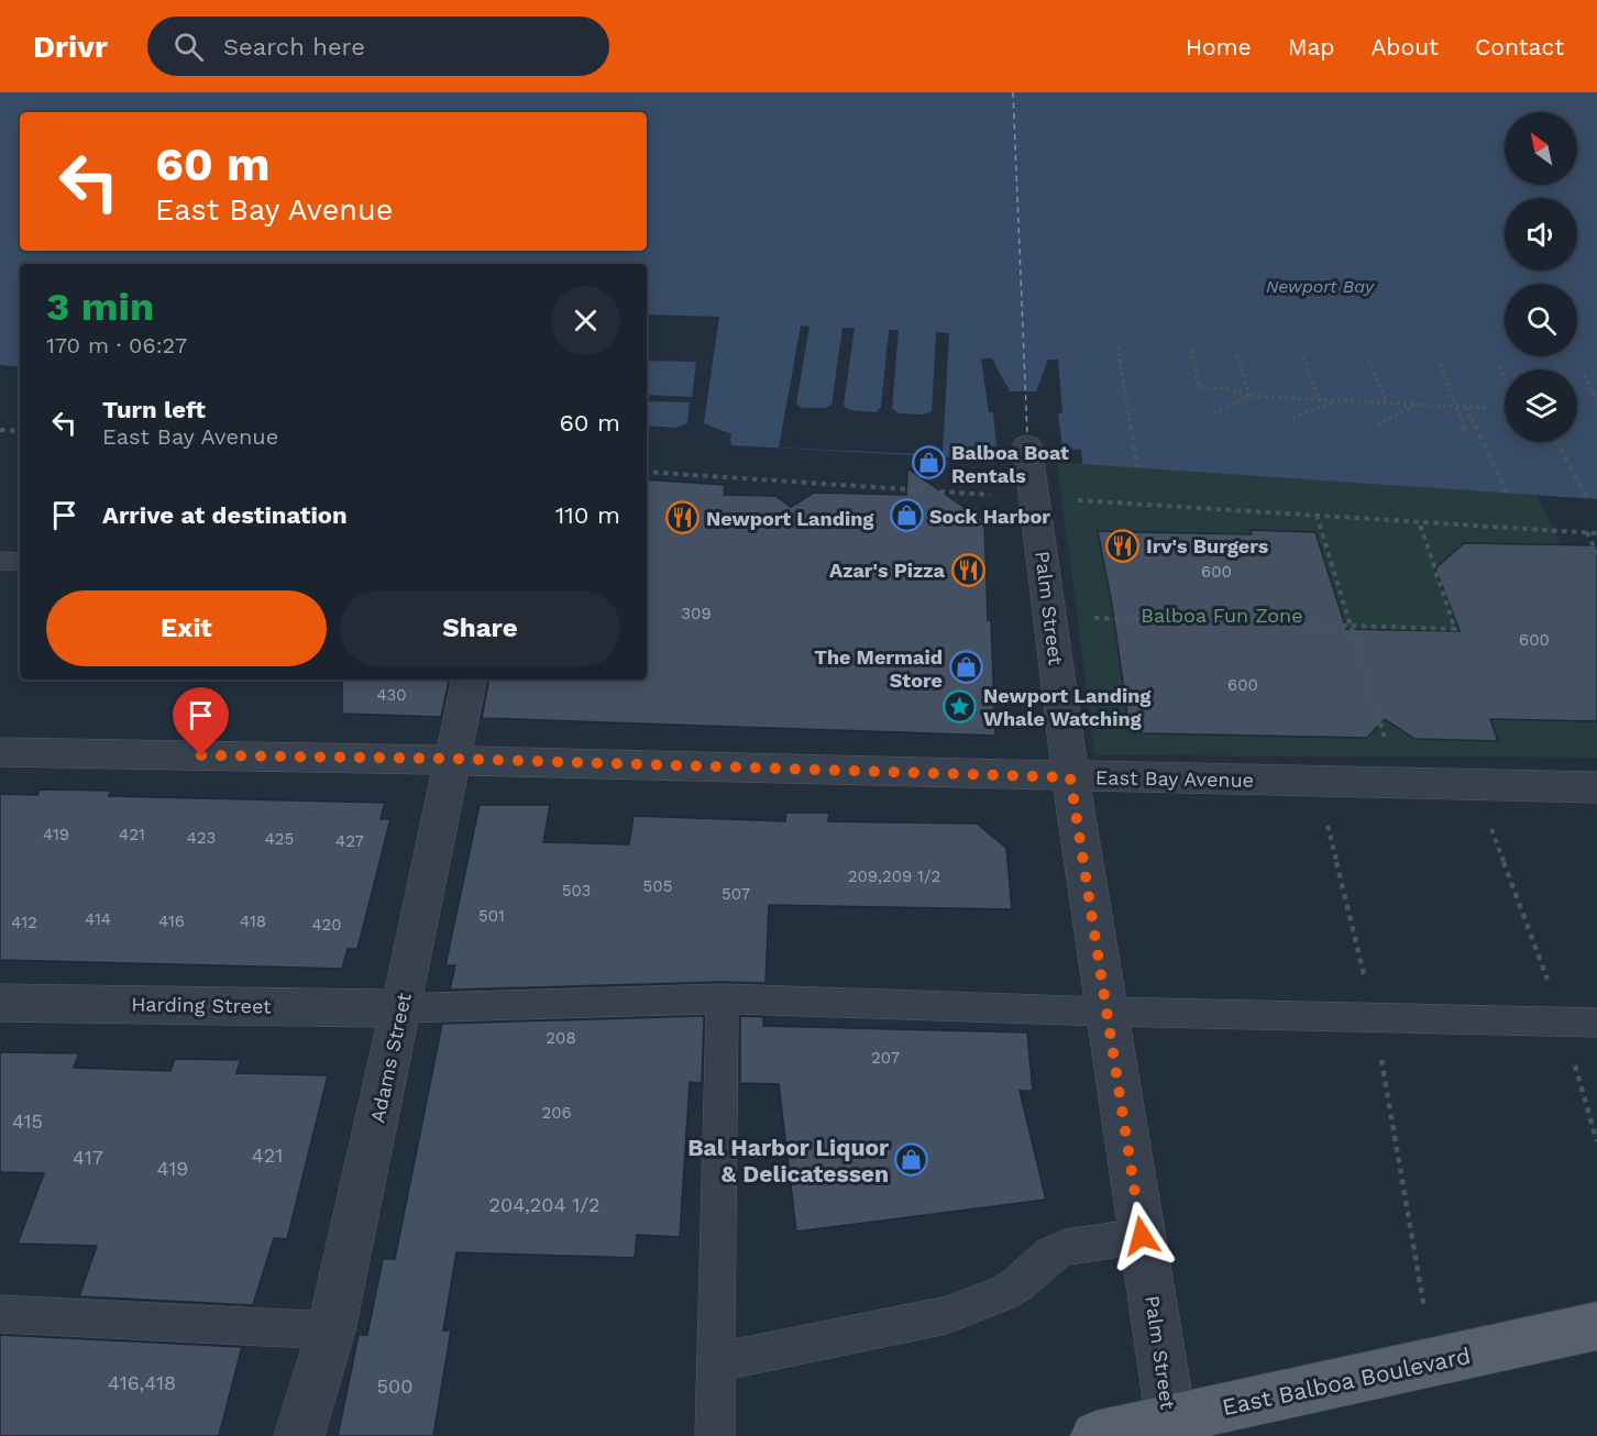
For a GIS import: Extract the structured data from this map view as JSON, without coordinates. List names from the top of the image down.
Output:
{
  "streets": {
    "main road": ["East Balboa Boulevard"],
    "street": [
      "Palm Street",
      "East Bay Avenue",
      "Harding Street",
      "Adams Street"
    ]
  },
  "crossings": [
    ["Palm Street", "East Bay Avenue"],
    ["Palm Street", "East Balboa Boulevard"],
    ["East Bay Avenue", "Adams Street"],
    ["Harding Street", "Adams Street"]
  ],
  "water": ["Newport Bay"],
  "parks": ["Balboa Fun Zone"],
  "places": {
    "shop": [
      "Balboa Boat Rentals",
      "Sock Harbor",
      "The Mermaid Store",
      "Bal Harbor Liquor & Delicatessen"
    ],
    "restaurant": ["Newport Landing", "Irv's Burgers", "Azar's Pizza"],
    "place": ["Newport Landing Whale Watching"]
  },
  "house_numbers": [
    "600",
    "309",
    "600",
    "600",
    "430",
    "419",
    "421",
    "423",
    "425",
    "427",
    "209,209 1/2",
    "505",
    "503",
    "507",
    "501",
    "414",
    "416",
    "418",
    "412",
    "420",
    "208",
    "207",
    "206",
    "415",
    "421",
    "417",
    "419",
    "204,204 1/2",
    "416,418",
    "500"
  ],
  "north": "top left",
  "page": {
    "header": "Drivr",
    "search": "Search here",
    "nav": [
      "Home",
      "Map",
      "About",
      "Contact"
    ],
    "turn": ["60 m", "East Bay Avenue"],
    "heading": ["3 min", "170 m · 06:27"],
    "list": [
      {
        "name": "Turn left",
        "note": "East Bay Avenue",
        "value": "60 m"
      },
      {
        "name": "Arrive at destination",
        "value": "110 m"
      }
    ],
    "buttons": ["Exit", "Share"]
  }
}
